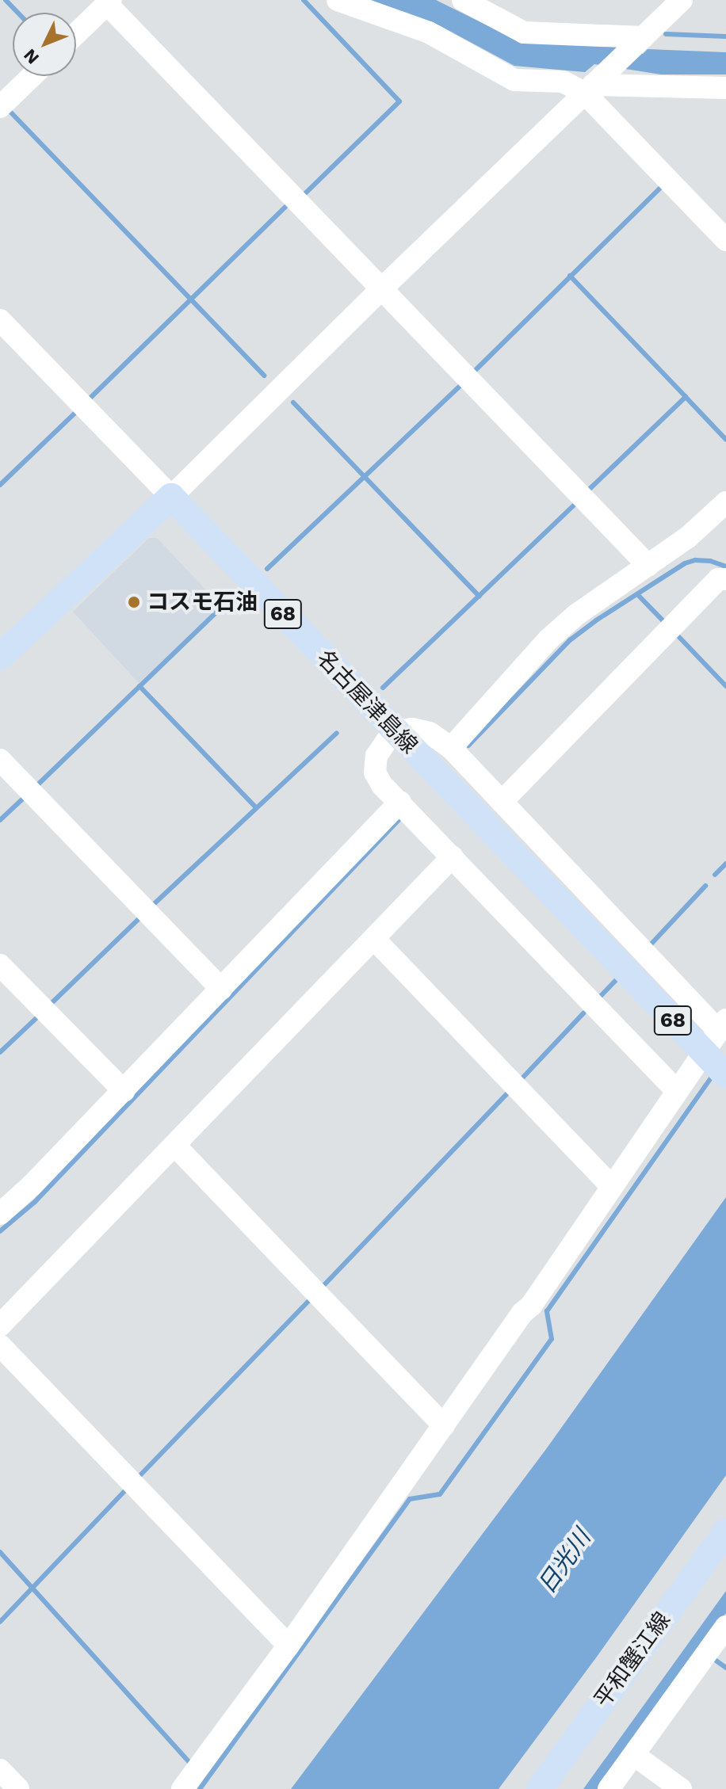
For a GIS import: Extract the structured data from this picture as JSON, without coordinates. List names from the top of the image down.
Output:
{
  "streets": {
    "main road": ["68", "名古屋津島線", "平和蟹江線"]
  },
  "water": ["日光川"],
  "places": ["コスモ石油"],
  "north": "bottom left"
}
